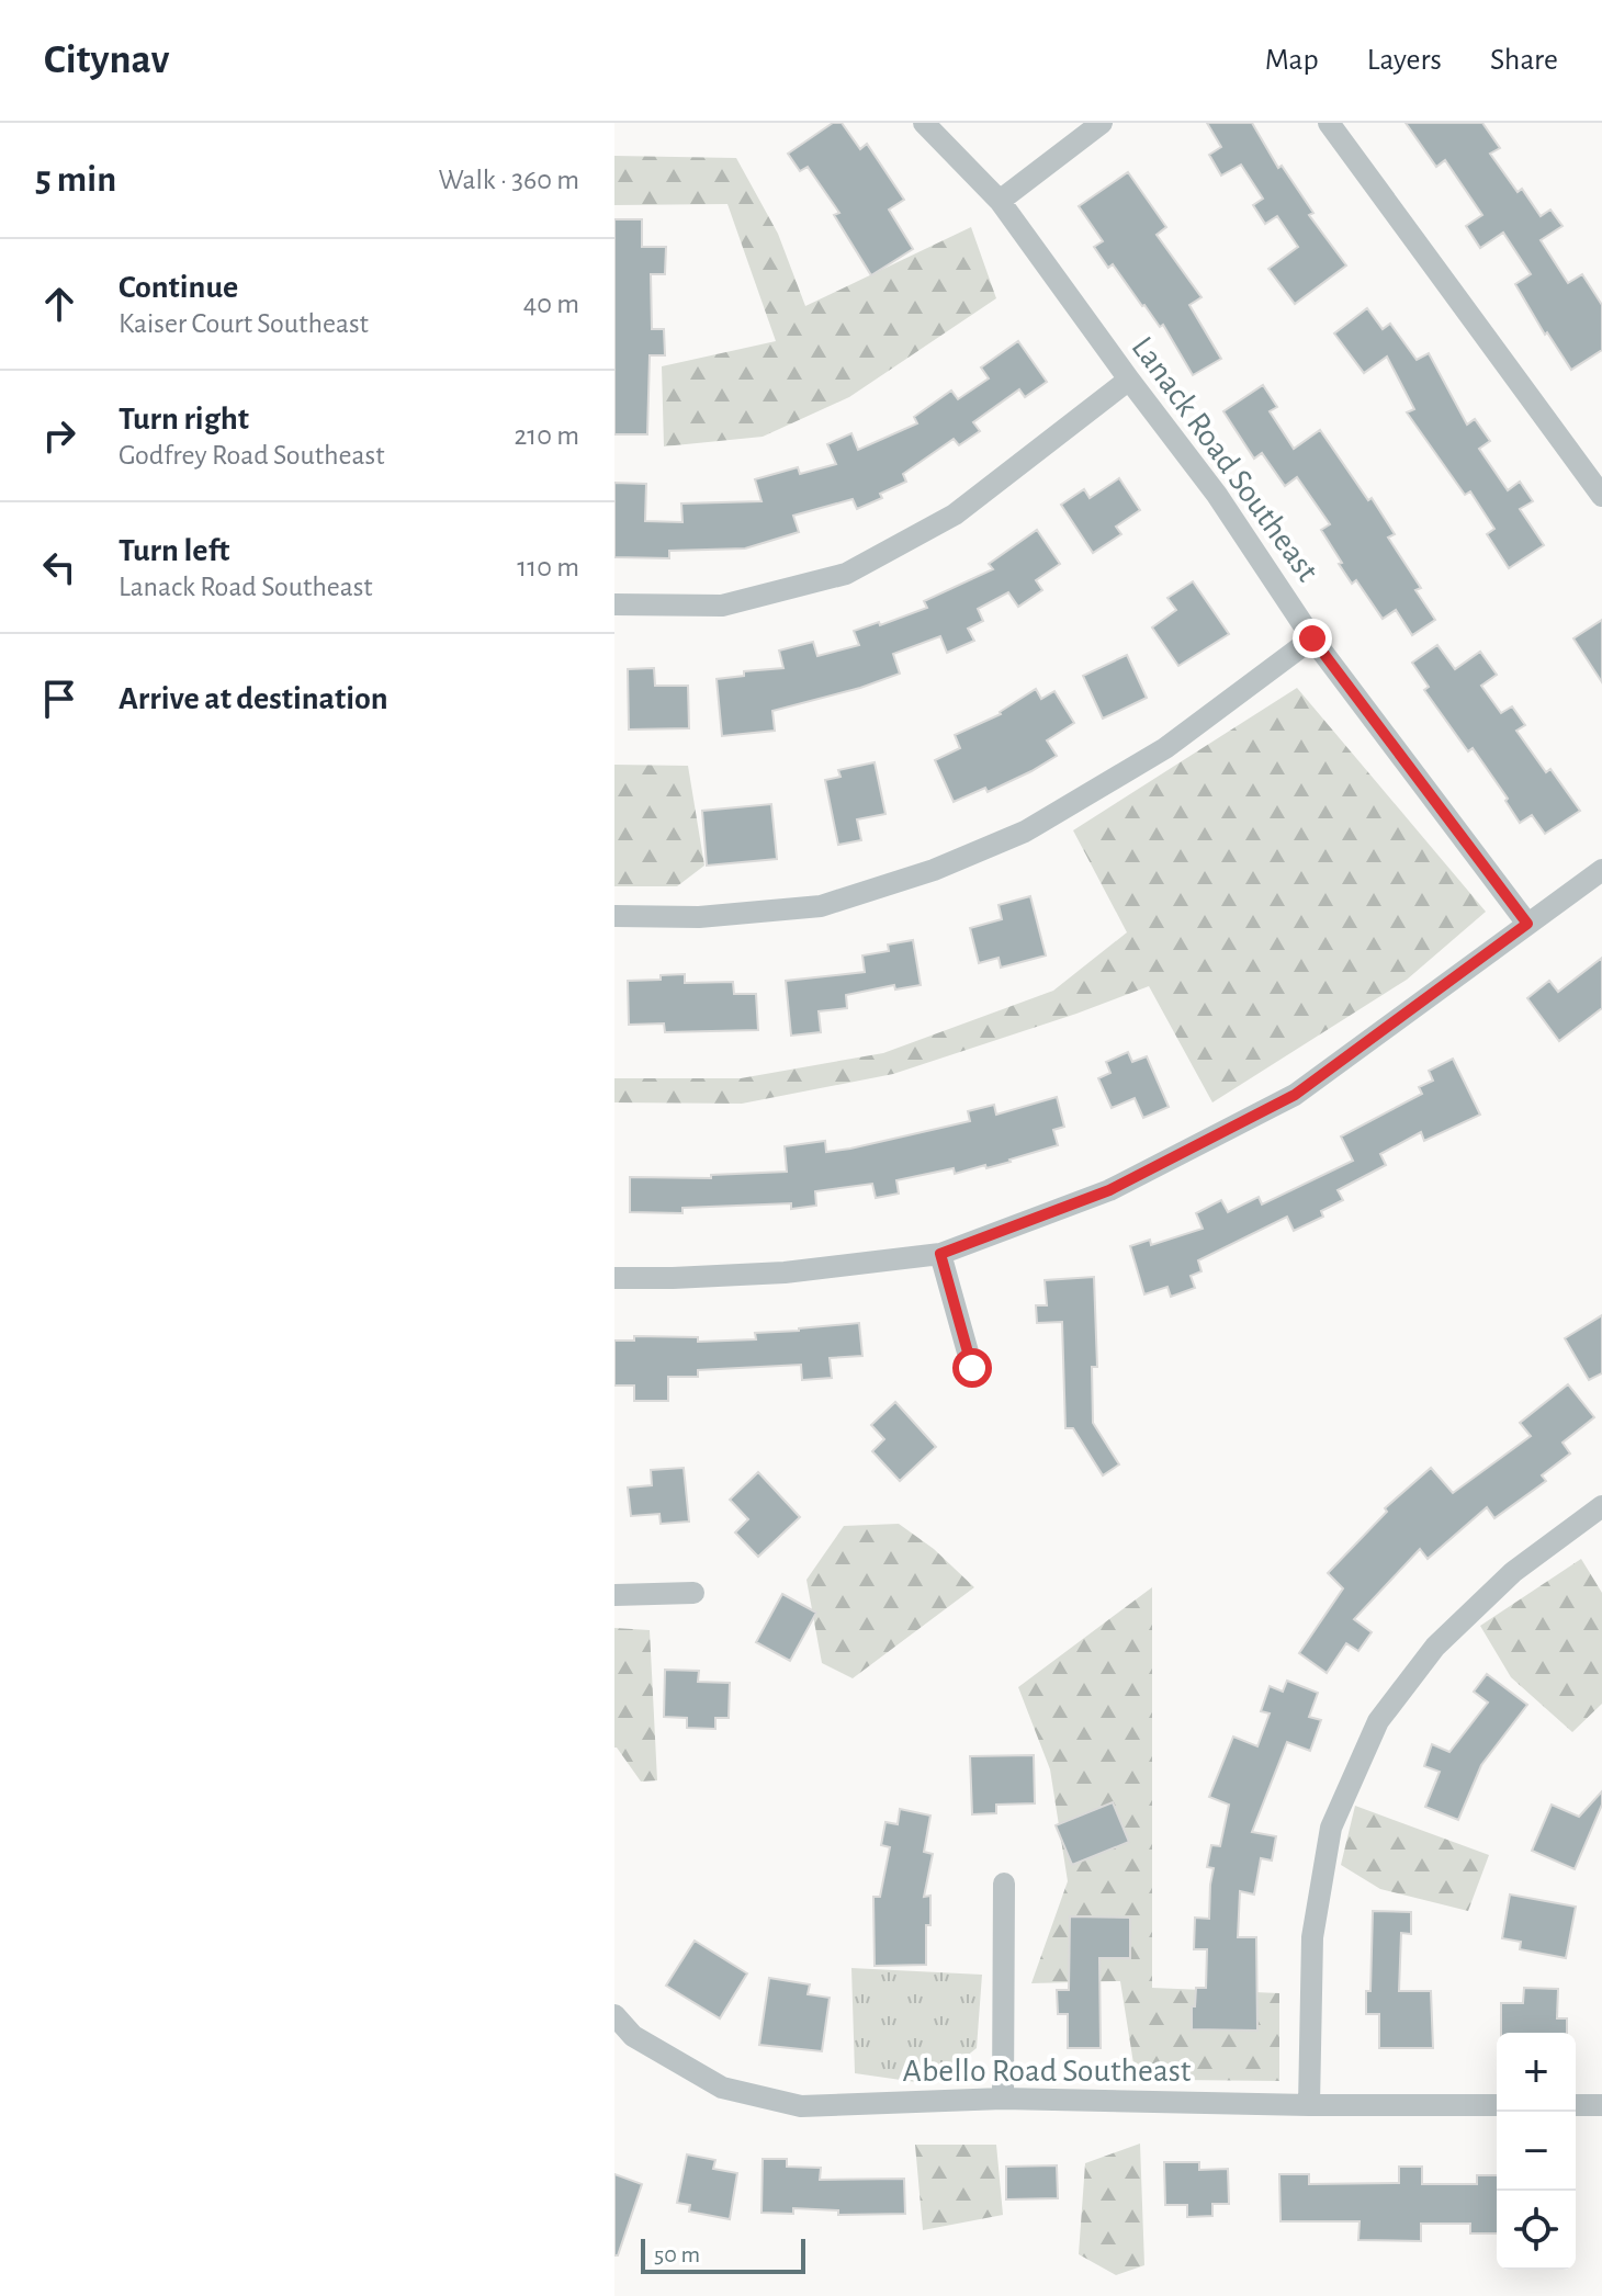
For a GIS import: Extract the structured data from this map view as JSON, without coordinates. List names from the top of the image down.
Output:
{
  "streets": {
    "street": ["Lanack Road Southeast", "Abello Road Southeast"]
  },
  "scale_bar": "50 m",
  "page": {
    "header": "Citynav",
    "nav": ["Map", "Layers", "Share"],
    "heading": ["5 min", "Walk · 360 m"],
    "list": [
      ["Continue", "Kaiser Court Southeast", "40 m"],
      ["Turn right", "Godfrey Road Southeast", "210 m"],
      ["Turn left", "Lanack Road Southeast", "110 m"],
      "Arrive at destination"
    ],
    "map_buttons": ["+", "−"],
    "scale": "50 m"
  }
}
